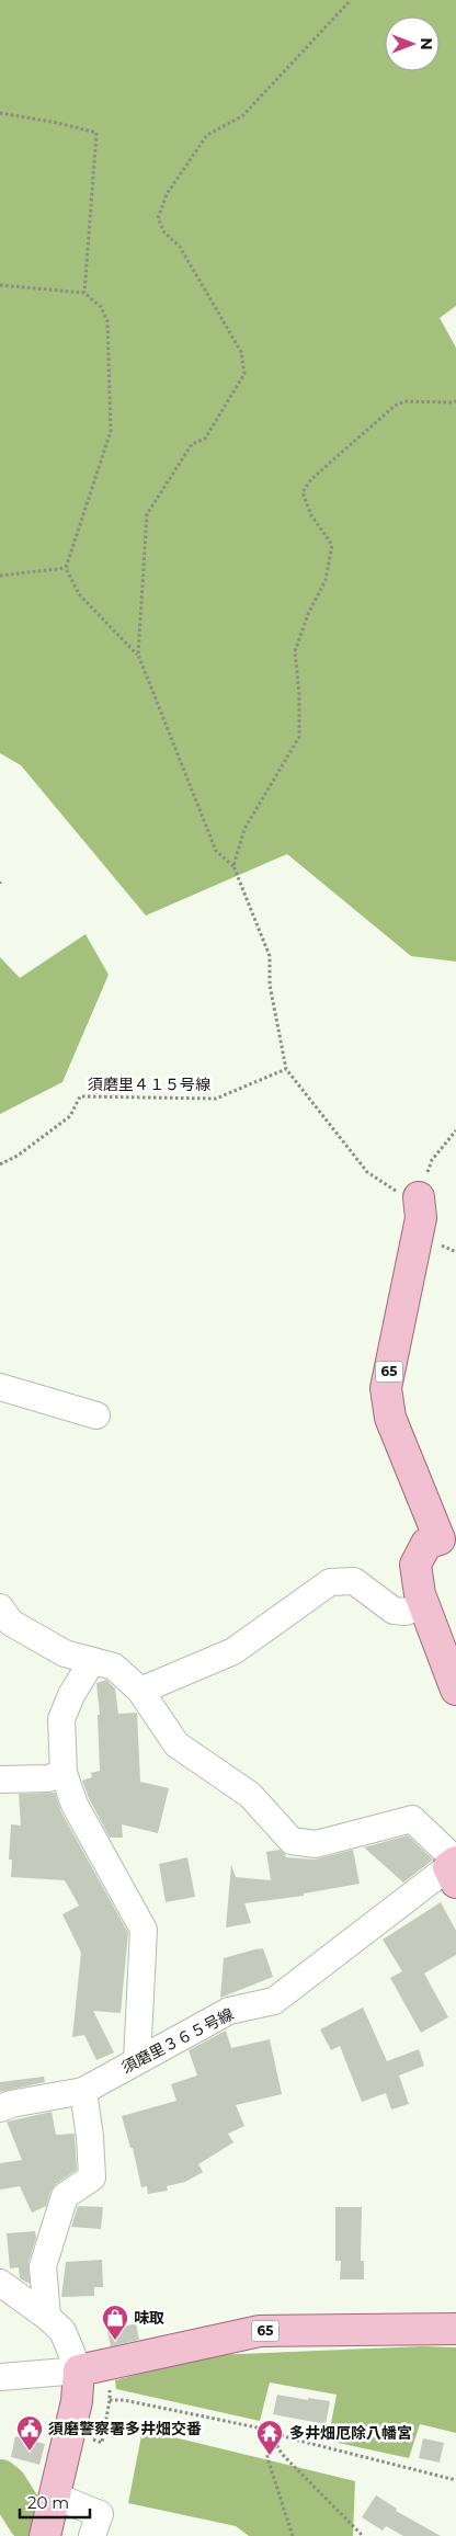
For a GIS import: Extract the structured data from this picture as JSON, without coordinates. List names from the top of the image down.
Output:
{
  "streets": {
    "main road": ["65"],
    "street": ["須磨里３６５号線"],
    "path": ["須磨里４１５号線"]
  },
  "places": {
    "shop": ["味取"],
    "public building": ["須磨警察署多井畑交番"],
    "temple": ["多井畑厄除八幡宮"]
  },
  "scale_bar": "20 m",
  "north": "right"
}
